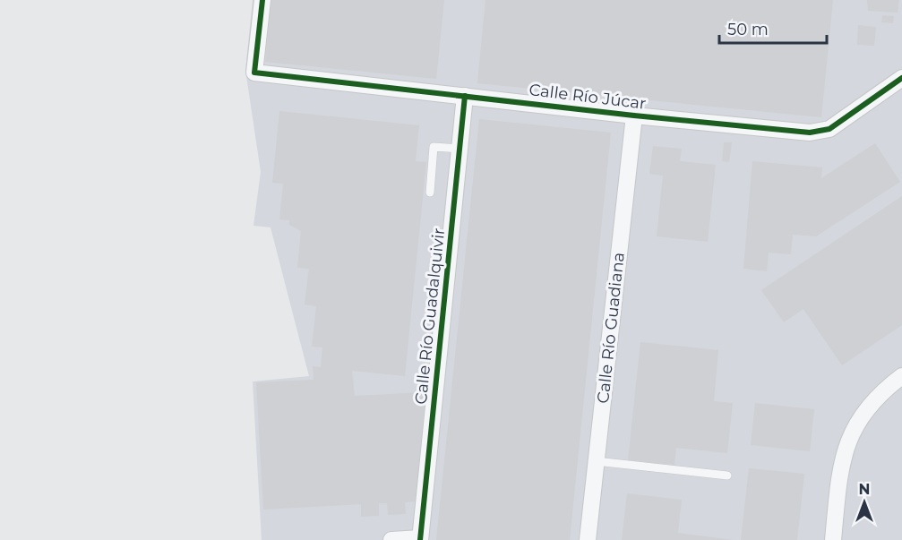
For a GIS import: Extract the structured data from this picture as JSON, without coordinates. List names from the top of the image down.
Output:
{
  "streets": {
    "street": ["Calle Río Júcar", "Calle Río Guadalquivir", "Calle Río Guadiana"]
  },
  "crossings": [
    ["Calle Río Júcar", "Calle Río Guadalquivir"],
    ["Calle Río Júcar", "Calle Río Guadiana"]
  ],
  "scale_bar": "50 m",
  "north": "top"
}
